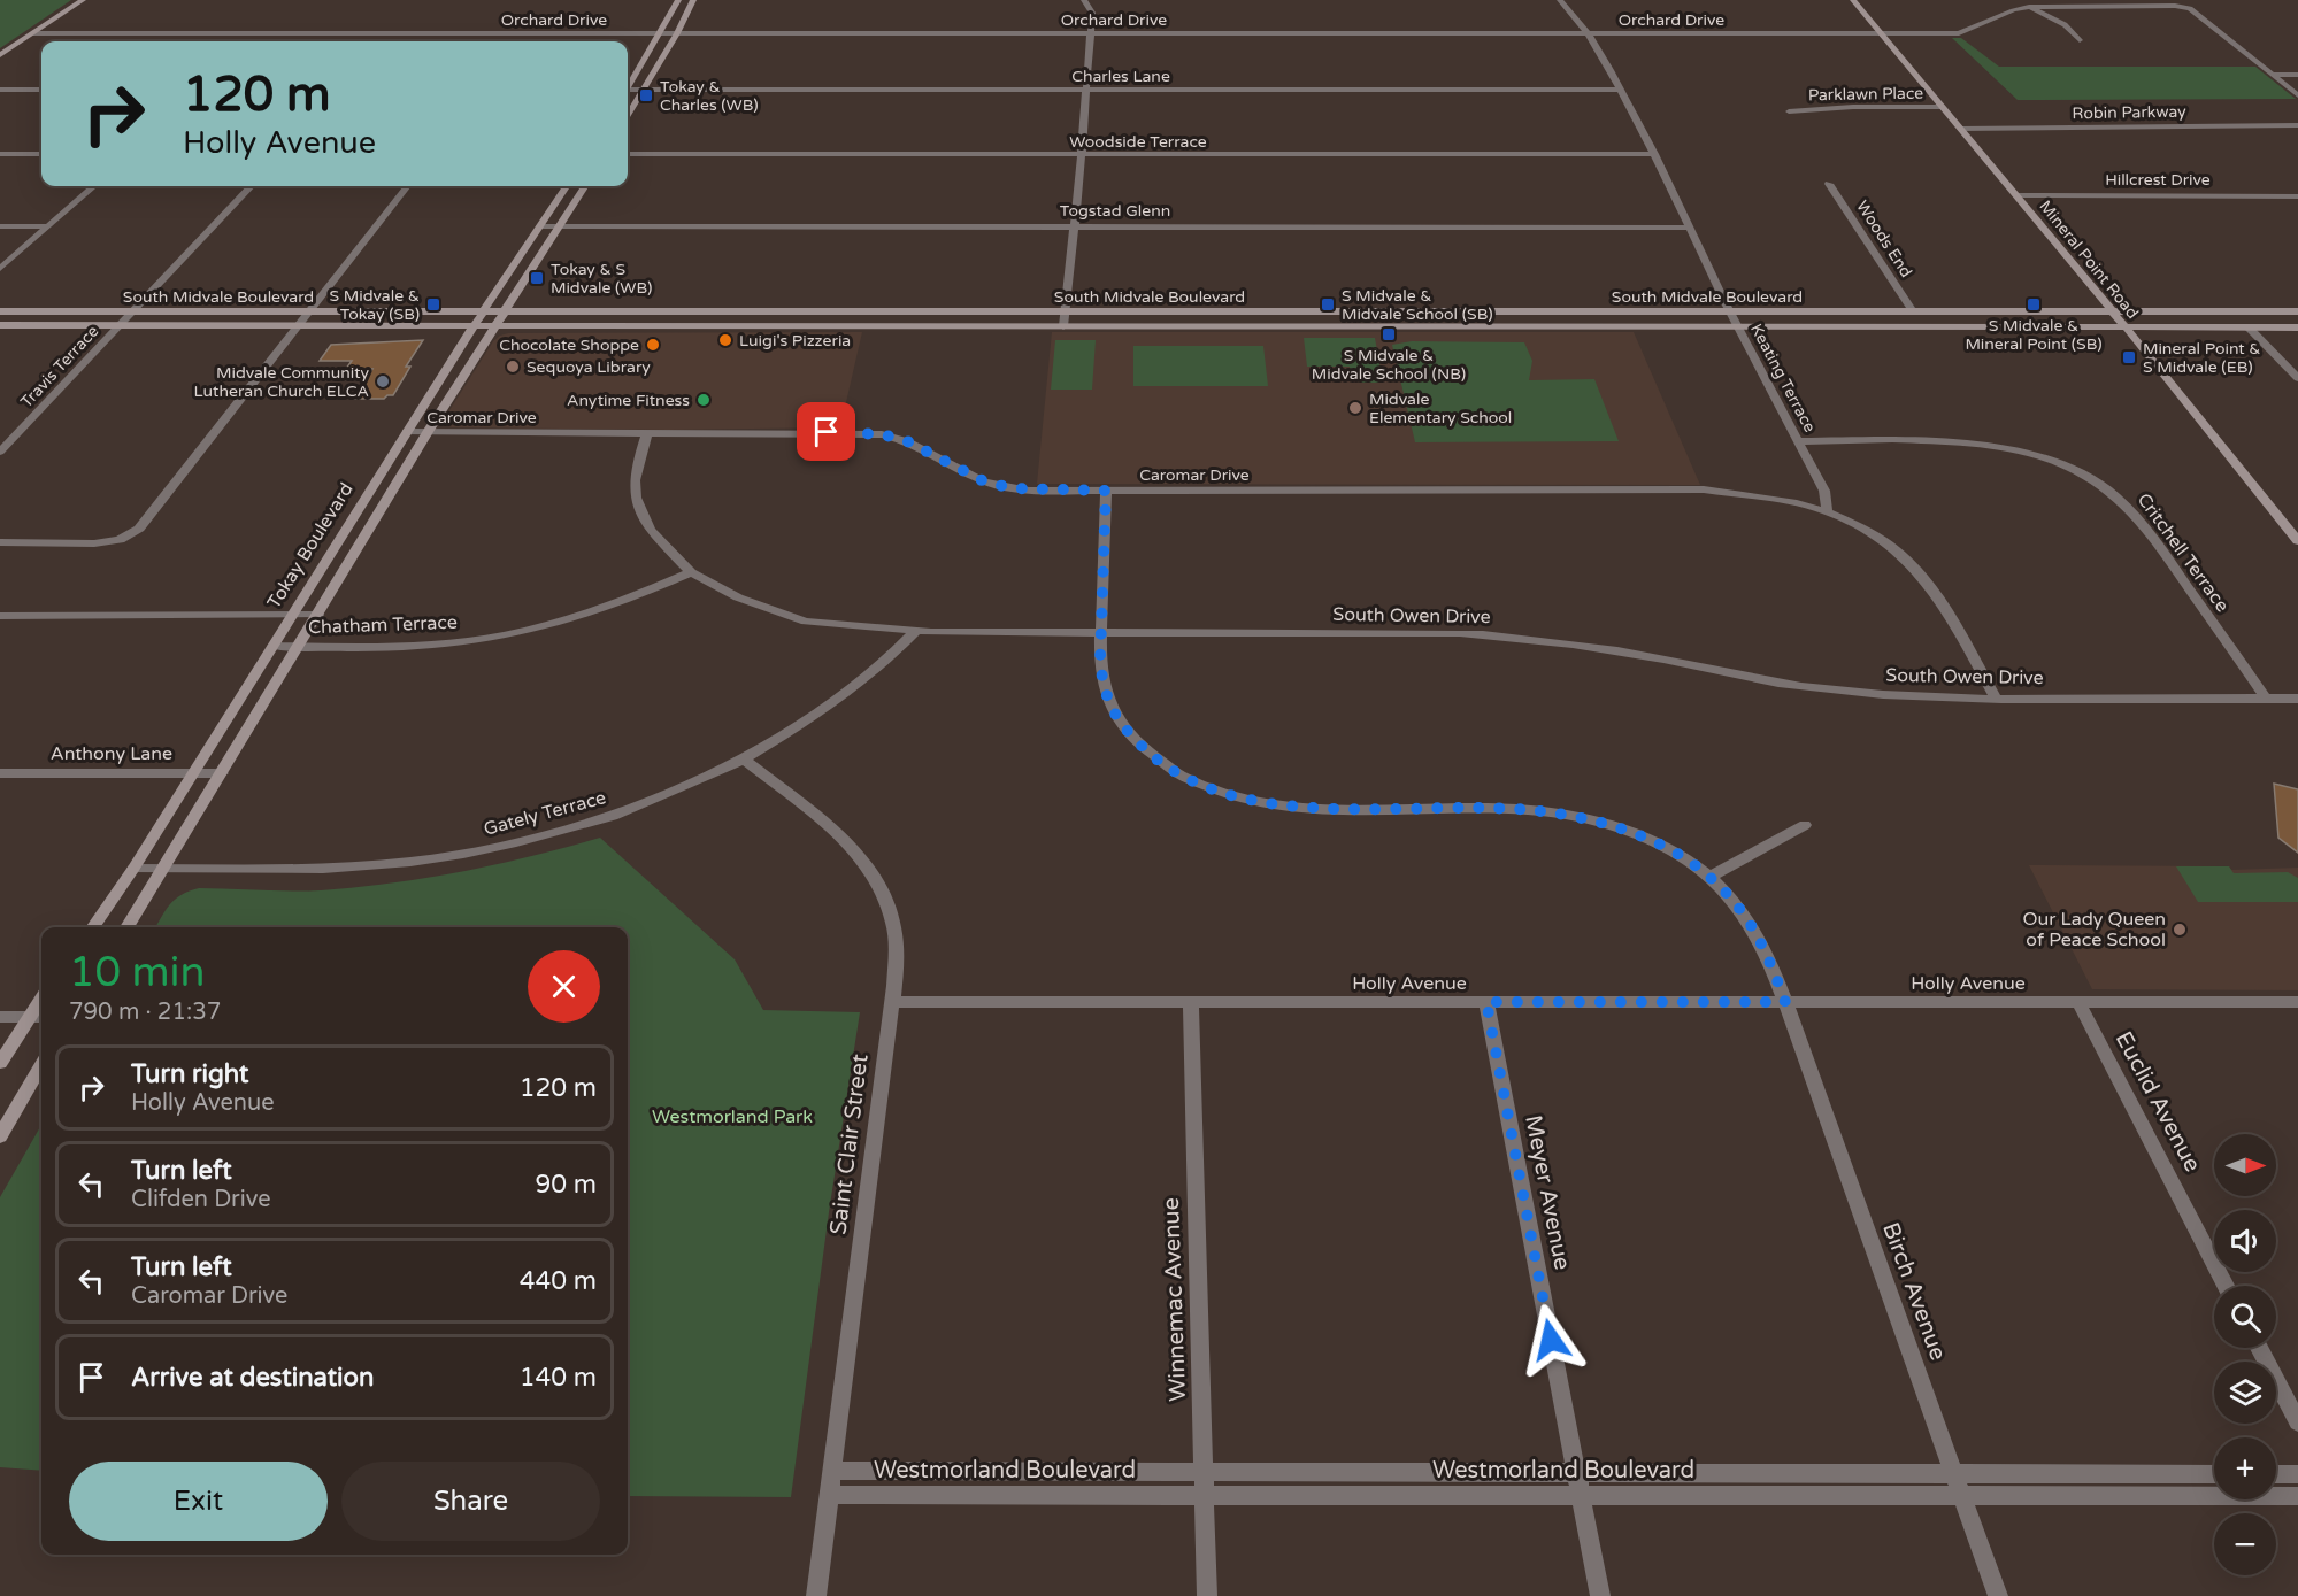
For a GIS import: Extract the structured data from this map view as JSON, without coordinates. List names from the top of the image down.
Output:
{
  "streets": {
    "main road": ["Mineral Point Road", "South Midvale Boulevard", "Tokay Boulevard"],
    "street": [
      "Orchard Drive",
      "Charles Lane",
      "Parklawn Place",
      "Robin Parkway",
      "Woodside Terrace",
      "Hillcrest Drive",
      "Togstad Glenn",
      "Woods End",
      "Travis Terrace",
      "Keating Terrace",
      "Caromar Drive",
      "Critchell Terrace",
      "South Owen Drive",
      "Chatham Terrace",
      "Anthony Lane",
      "Gately Terrace",
      "Holly Avenue",
      "Euclid Avenue",
      "Saint Clair Street",
      "Meyer Avenue",
      "Birch Avenue",
      "Winnemac Avenue",
      "Westmorland Boulevard"
    ]
  },
  "crossings": [
    ["Orchard Drive", "Mineral Point Road"],
    ["Orchard Drive", "Keating Terrace"],
    ["Charles Lane", "Keating Terrace"],
    ["Parklawn Place", "Mineral Point Road"],
    ["Robin Parkway", "Mineral Point Road"],
    ["Woodside Terrace", "Keating Terrace"],
    ["Hillcrest Drive", "Mineral Point Road"],
    ["Togstad Glenn", "Keating Terrace"],
    ["Togstad Glenn", "Tokay Boulevard"],
    ["Woods End", "South Midvale Boulevard"],
    ["Mineral Point Road", "South Midvale Boulevard"],
    ["South Midvale Boulevard", "Travis Terrace"],
    ["South Midvale Boulevard", "Keating Terrace"],
    ["South Midvale Boulevard", "Tokay Boulevard"],
    ["Keating Terrace", "Caromar Drive"],
    ["Keating Terrace", "Critchell Terrace"],
    ["Caromar Drive", "Tokay Boulevard"],
    ["Caromar Drive", "South Owen Drive"],
    ["Caromar Drive", "Birch Avenue"],
    ["Tokay Boulevard", "Chatham Terrace"],
    ["Tokay Boulevard", "Anthony Lane"],
    ["Tokay Boulevard", "Gately Terrace"],
    ["Critchell Terrace", "South Owen Drive"],
    ["South Owen Drive", "Chatham Terrace"],
    ["South Owen Drive", "Gately Terrace"],
    ["South Owen Drive", "Birch Avenue"],
    ["Gately Terrace", "Saint Clair Street"],
    ["Holly Avenue", "Euclid Avenue"],
    ["Holly Avenue", "Saint Clair Street"],
    ["Holly Avenue", "Meyer Avenue"],
    ["Holly Avenue", "Birch Avenue"],
    ["Holly Avenue", "Winnemac Avenue"],
    ["Saint Clair Street", "Westmorland Boulevard"],
    ["Meyer Avenue", "Westmorland Boulevard"],
    ["Birch Avenue", "Westmorland Boulevard"],
    ["Winnemac Avenue", "Westmorland Boulevard"]
  ],
  "parks": ["Westmorland Park"],
  "places": {
    "transit": [
      "Tokay & Charles (WB)",
      "Tokay & S Midvale (WB)",
      "S Midvale & Tokay (SB)",
      "S Midvale & Midvale School (SB)",
      "S Midvale & Mineral Point (SB)",
      "S Midvale & Midvale School (NB)",
      "Mineral Point & S Midvale (EB)"
    ],
    "other": [
      "Luigi's Pizzeria",
      "Chocolate Shoppe",
      "Sequoya Library",
      "Midvale Community Lutheran Church ELCA",
      "Anytime Fitness",
      "Midvale Elementary School",
      "Our Lady Queen of Peace School"
    ]
  },
  "north": "right",
  "page": {
    "turn": ["120 m", "Holly Avenue"],
    "heading": ["10 min", "790 m · 21:37"],
    "list": [
      {
        "name": "Turn right",
        "note": "Holly Avenue",
        "value": "120 m"
      },
      {
        "name": "Turn left",
        "note": "Clifden Drive",
        "value": "90 m"
      },
      {
        "name": "Turn left",
        "note": "Caromar Drive",
        "value": "440 m"
      },
      {
        "name": "Arrive at destination",
        "value": "140 m"
      }
    ],
    "map_buttons": ["+", "−"],
    "buttons": ["Exit", "Share"]
  }
}
